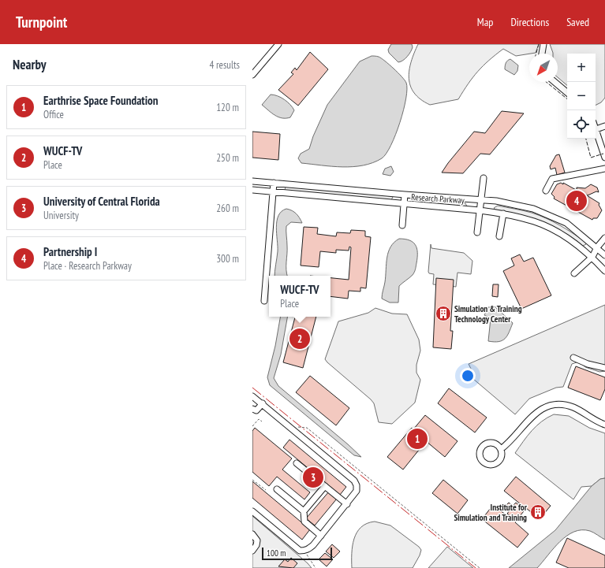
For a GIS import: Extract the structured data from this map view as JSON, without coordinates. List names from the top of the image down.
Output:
{
  "streets": {
    "street": ["Research Parkway"]
  },
  "places": {
    "building": ["Simulation & Training Technology Center", "Institute for Simulation and Training"]
  },
  "scale_bar": "100 m",
  "north": "bottom left",
  "page": {
    "header": "Turnpoint",
    "nav": ["Map", "Directions", "Saved"],
    "heading": ["Nearby", "4 results"],
    "map_buttons": ["+", "−"],
    "list": [
      {
        "mark": "1",
        "name": "Earthrise Space Foundation",
        "note": "Office",
        "value": "120 m"
      },
      {
        "mark": "2",
        "name": "WUCF-TV",
        "note": "Place",
        "value": "250 m"
      },
      {
        "mark": "3",
        "name": "University of Central Florida",
        "note": "University",
        "value": "260 m"
      },
      {
        "mark": "4",
        "name": "Partnership I",
        "note": "Place · Research Parkway",
        "value": "300 m"
      }
    ],
    "pins": [
      "4",
      "2",
      "1",
      "3"
    ],
    "popup": ["WUCF-TV", "Place"],
    "scale": "100 m"
  }
}
